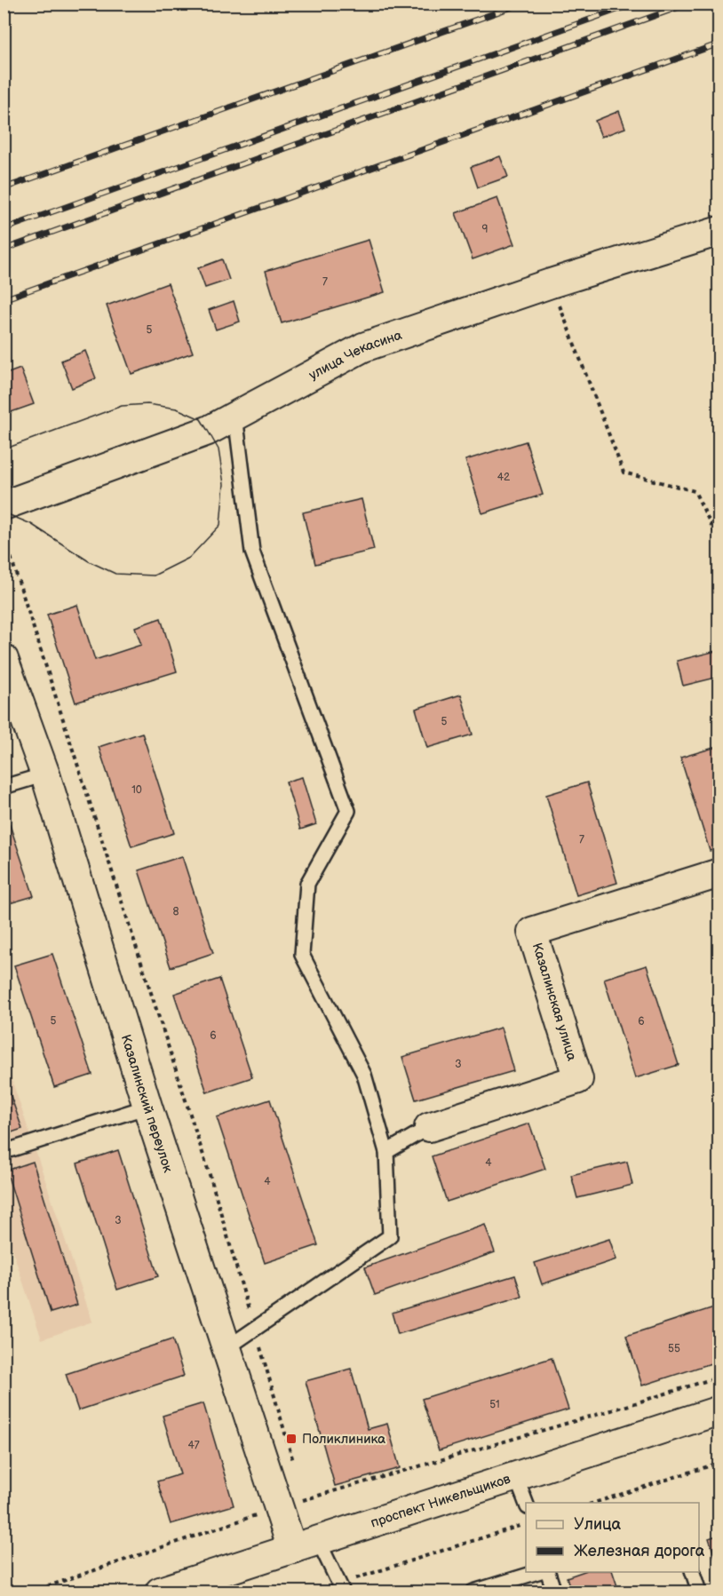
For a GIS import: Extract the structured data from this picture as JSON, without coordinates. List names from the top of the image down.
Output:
{
  "streets": {
    "street": [
      "улица Чекасина",
      "Казалинская улица",
      "Казалинский переулок",
      "проспект Никельщиков"
    ]
  },
  "crossings": [
    ["Казалинский переулок", "проспект Никельщиков"]
  ],
  "places": {
    "transit": ["Поликлиника"]
  },
  "house_numbers": [
    "9",
    "7",
    "5",
    "42",
    "5",
    "10",
    "7",
    "8",
    "5",
    "6",
    "6",
    "3",
    "4",
    "4",
    "3",
    "55",
    "51",
    "47"
  ],
  "legend": ["Улица", "Железная дорога"]
}
